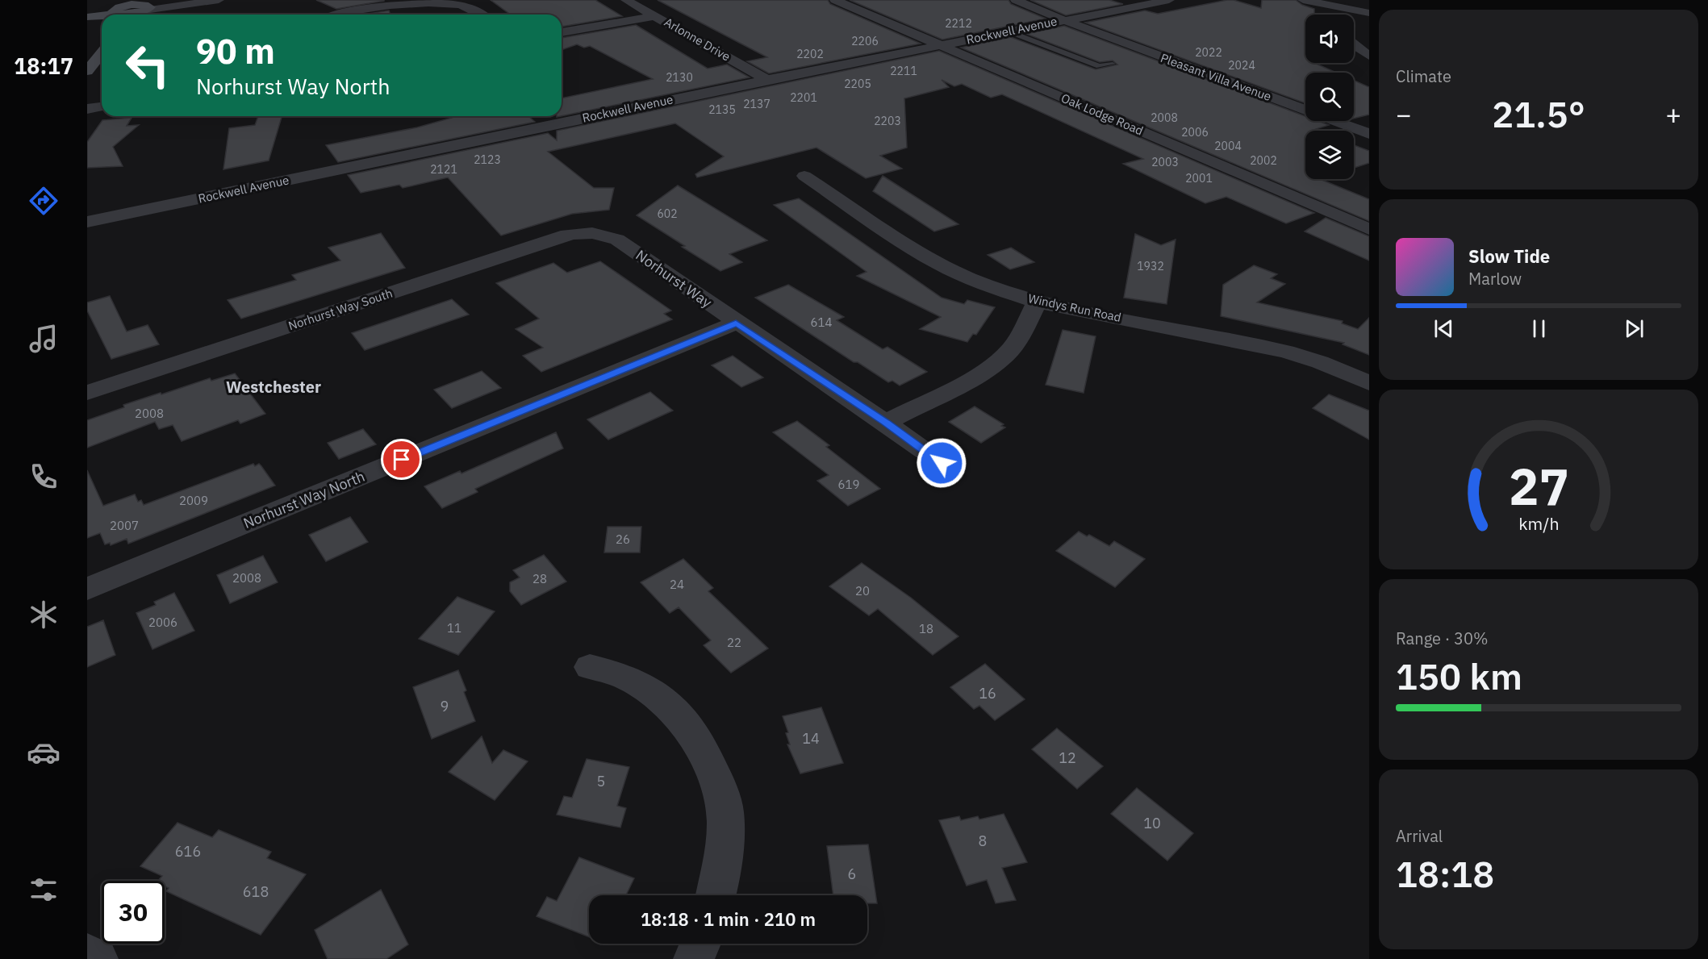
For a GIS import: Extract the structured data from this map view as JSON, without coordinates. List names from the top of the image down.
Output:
{
  "streets": {
    "street": [
      "Rockwell Avenue",
      "Arlonne Drive",
      "Pleasant Villa Avenue",
      "Oak Lodge Road",
      "Norhurst Way",
      "Windys Run Road",
      "Norhurst Way South",
      "Norhurst Way North"
    ]
  },
  "crossings": [
    ["Rockwell Avenue", "Arlonne Drive"],
    ["Rockwell Avenue", "Pleasant Villa Avenue"],
    ["Rockwell Avenue", "Oak Lodge Road"],
    ["Norhurst Way", "Norhurst Way South"],
    ["Norhurst Way", "Norhurst Way North"]
  ],
  "districts": ["Westchester"],
  "house_numbers": [
    "2212",
    "2206",
    "2022",
    "2202",
    "2024",
    "2211",
    "2130",
    "2205",
    "2201",
    "2137",
    "2135",
    "2008",
    "2203",
    "2006",
    "2004",
    "2123",
    "2002",
    "2003",
    "2121",
    "2001",
    "602",
    "1932",
    "614",
    "2008",
    "619",
    "2009",
    "2007",
    "26",
    "2008",
    "28",
    "24",
    "20",
    "2006",
    "11",
    "18",
    "22",
    "16",
    "9",
    "14",
    "12",
    "5",
    "10",
    "8",
    "616",
    "6",
    "618"
  ],
  "page": {
    "tabs": "18:17",
    "tile": [
      "Climate",
      ["Range · 30%", "150 km"],
      ["Arrival", "18:18"]
    ],
    "turn": ["90 m", "Norhurst Way North"],
    "heat": ["−", "21.5°", "+"],
    "song": ["Slow Tide", "Marlow"],
    "limit": "30",
    "trip": "18:18 · 1 min · 210 m",
    "gauge": ["27", "km/h"]
  }
}
